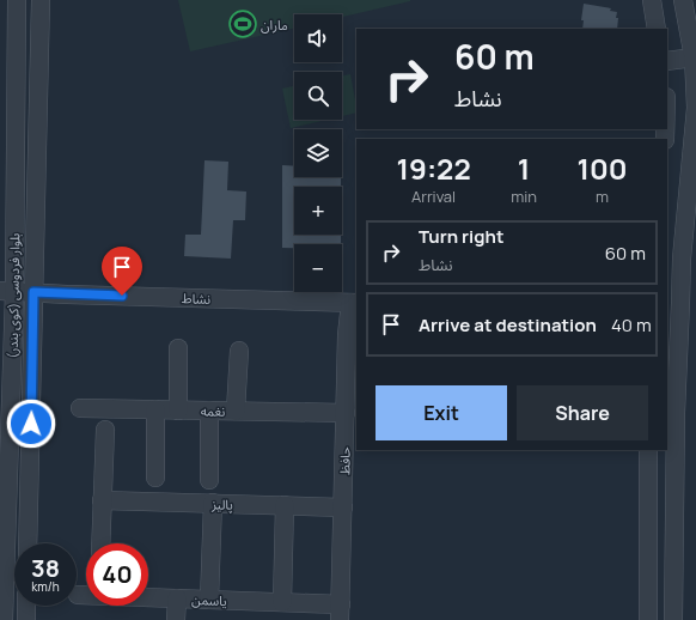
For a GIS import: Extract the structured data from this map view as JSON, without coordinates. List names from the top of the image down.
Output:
{
  "streets": {
    "street": [
      "بلوار فردوسی (کوی بندر)",
      "نشاط",
      "نغمه",
      "حافظ",
      "پالیز",
      "یاسمن"
    ]
  },
  "crossings": [
    ["بلوار فردوسی (کوی بندر)", "نشاط"],
    ["نشاط", "حافظ"],
    ["نغمه", "حافظ"],
    ["حافظ", "پالیز"],
    ["حافظ", "یاسمن"]
  ],
  "places": {
    "sports": ["ماران"]
  },
  "page": {
    "map_buttons": ["+", "−"],
    "turn": ["60 m", "نشاط"],
    "eta": [
      "19:22",
      "Arrival",
      "1",
      "min",
      "100",
      "m"
    ],
    "list": [
      {
        "name": "Turn right",
        "note": "نشاط",
        "value": "60 m"
      },
      {
        "name": "Arrive at destination",
        "value": "40 m"
      }
    ],
    "buttons": ["Exit", "Share"],
    "speed": "38 km/h",
    "limit": "40"
  }
}
